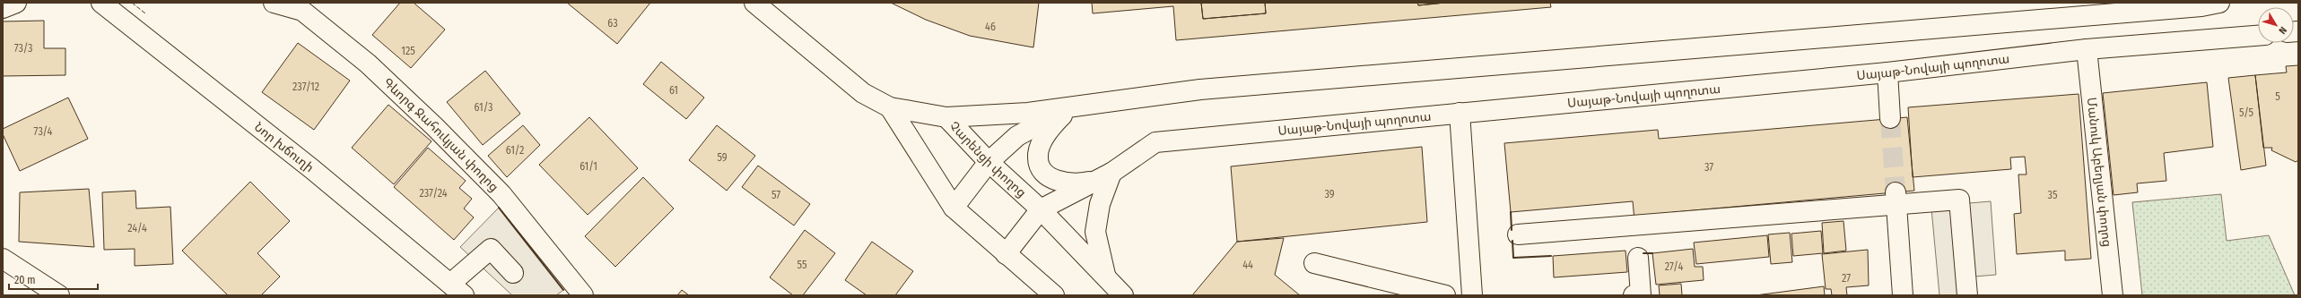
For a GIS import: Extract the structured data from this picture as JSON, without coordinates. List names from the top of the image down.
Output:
{
  "streets": {
    "main road": [
      "Սայաթ-Նովայի պողոտա",
      "Գևորգ Ջահուկյան փողոց",
      "Նոր խճուղի",
      "Չարենցի փողոց",
      "Մանուկ Աբեղյան փողոց"
    ]
  },
  "crossings": [
    ["Սայաթ-Նովայի պողոտա", "Չարենցի փողոց"],
    ["Սայաթ-Նովայի պողոտա", "Մանուկ Աբեղյան փողոց"]
  ],
  "house_numbers": [
    "63",
    "46",
    "73/3",
    "125",
    "237/12",
    "61",
    "5",
    "61/3",
    "5/5",
    "73/4",
    "61/2",
    "59",
    "61/1",
    "37",
    "237/24",
    "39",
    "57",
    "35",
    "24/4",
    "55",
    "44",
    "27/4",
    "27"
  ],
  "scale_bar": "20 m",
  "north": "bottom right"
}
